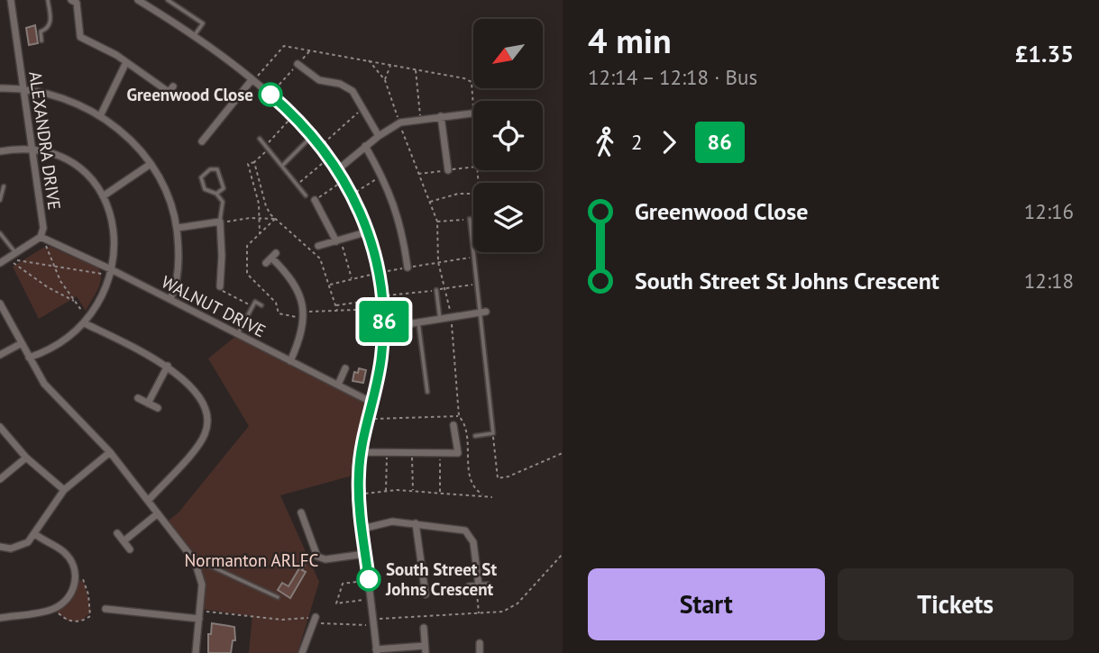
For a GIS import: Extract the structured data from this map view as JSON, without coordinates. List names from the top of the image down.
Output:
{
  "streets": {
    "street": ["ALEXANDRA DRIVE", "WALNUT DRIVE"]
  },
  "crossings": [
    ["ALEXANDRA DRIVE", "WALNUT DRIVE"]
  ],
  "parks": ["Normanton ARLFC"],
  "places": ["Greenwood Close", "South Street St Johns Crescent"],
  "lines": ["bus line 86"],
  "north": "bottom left",
  "page": {
    "on_map": "86",
    "heading": ["4 min", "12:14 – 12:18 · Bus", "£1.35"],
    "legs": ["2", "86"],
    "list": [
      {
        "name": "Greenwood Close",
        "value": "12:16"
      },
      {
        "name": "South Street St Johns Crescent",
        "value": "12:18"
      }
    ],
    "buttons": ["Start", "Tickets"]
  }
}
